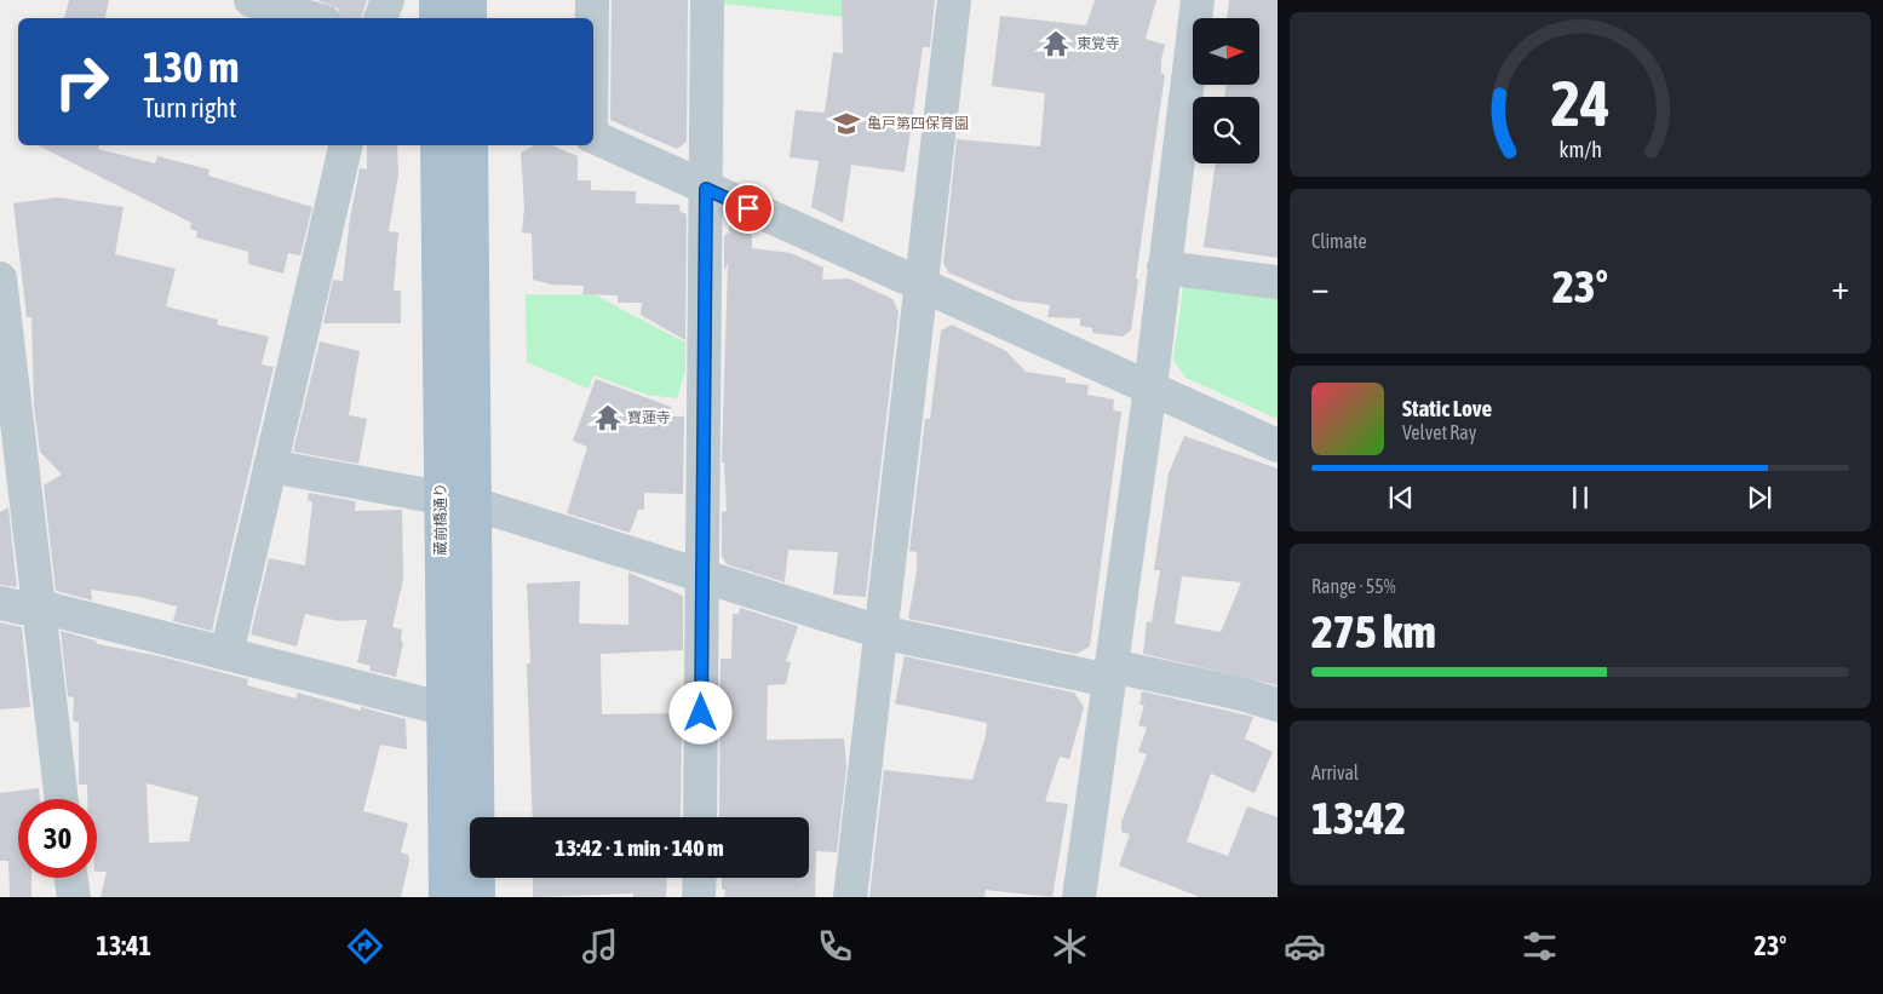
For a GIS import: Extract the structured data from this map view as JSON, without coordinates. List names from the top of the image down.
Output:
{
  "streets": {
    "main road": ["蔵前橋通り"]
  },
  "places": {
    "temple": ["東覚寺", "寶蓮寺"],
    "school or university": ["亀戸第四保育園"]
  },
  "north": "right",
  "page": {
    "turn": ["130 m", "Turn right"],
    "tile": [
      "Climate",
      ["Range · 55%", "275 km"],
      ["Arrival", "13:42"]
    ],
    "heat": ["−", "23°", "+"],
    "song": ["Static Love", "Velvet Ray"],
    "limit": "30",
    "trip": "13:42 · 1 min · 140 m",
    "tabs": ["13:41", "23°"],
    "gauge": ["24", "km/h"]
  }
}
